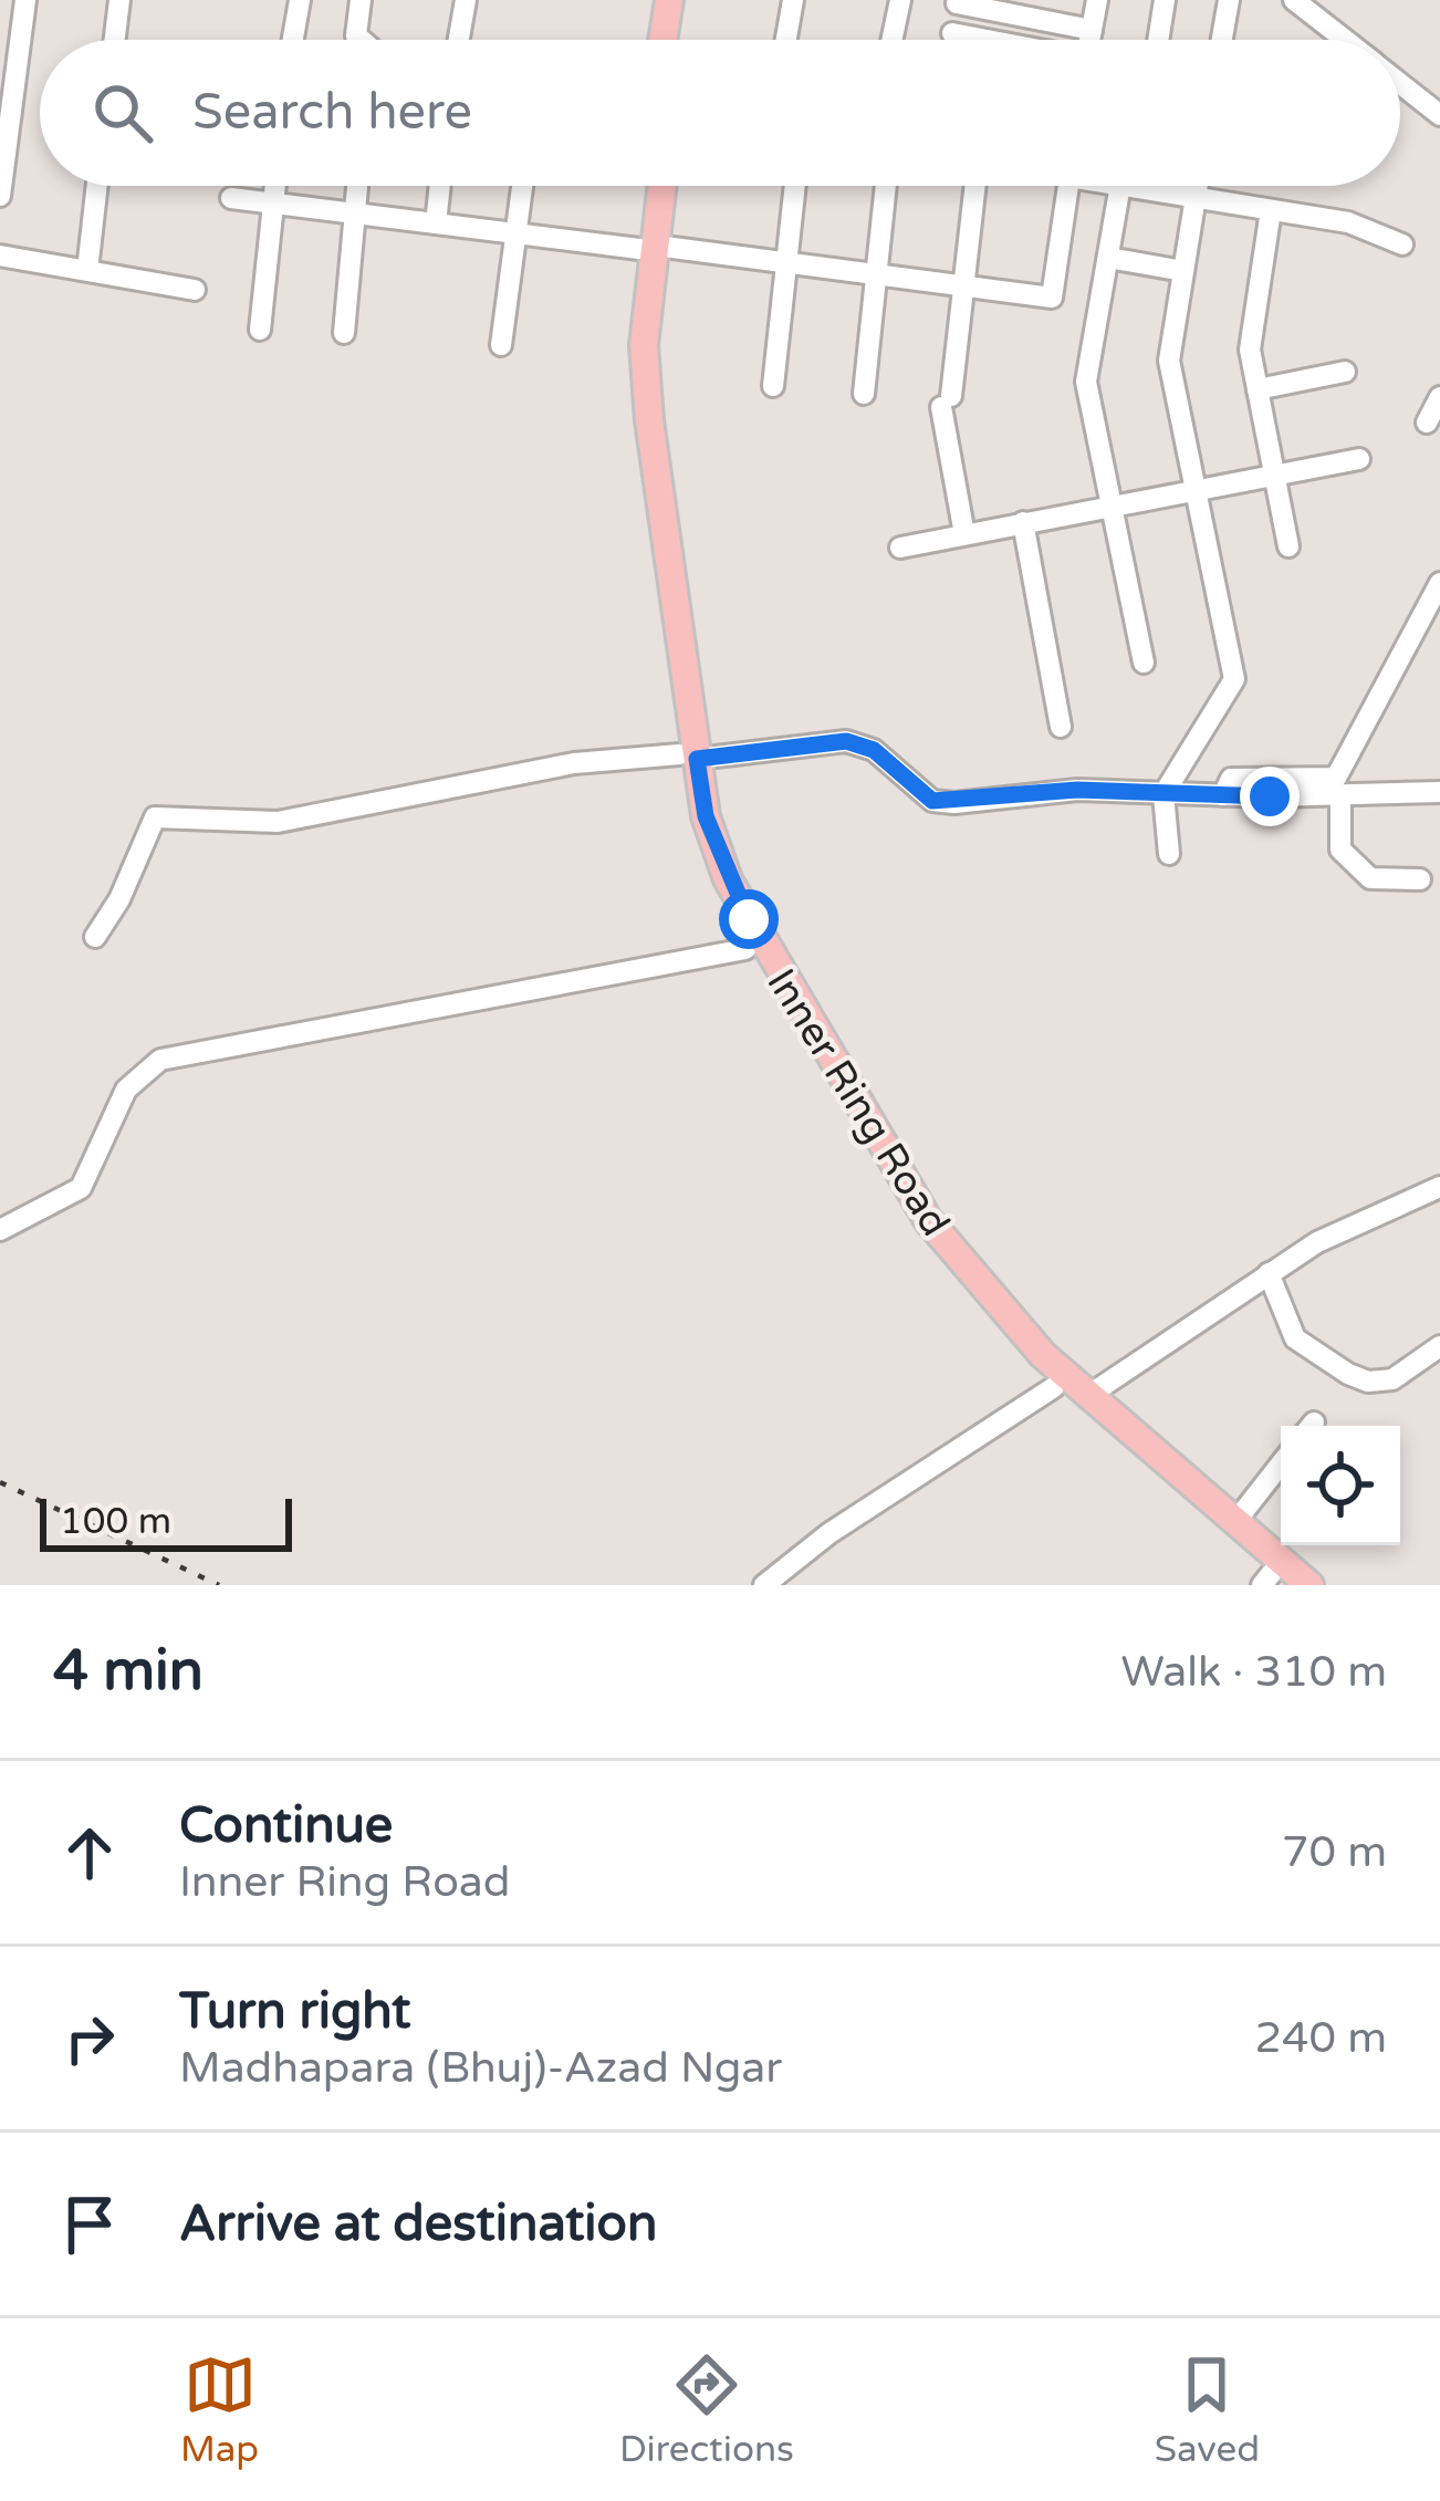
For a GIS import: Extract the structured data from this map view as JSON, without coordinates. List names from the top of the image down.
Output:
{
  "streets": {
    "main road": ["Inner Ring Road"]
  },
  "scale_bar": "100 m",
  "page": {
    "search": "Search here",
    "scale": "100 m",
    "heading": ["4 min", "Walk · 310 m"],
    "list": [
      ["Continue", "Inner Ring Road", "70 m"],
      ["Turn right", "Madhapara (Bhuj)-Azad Ngar", "240 m"],
      "Arrive at destination"
    ],
    "nav": ["Map", "Directions", "Saved"]
  }
}
